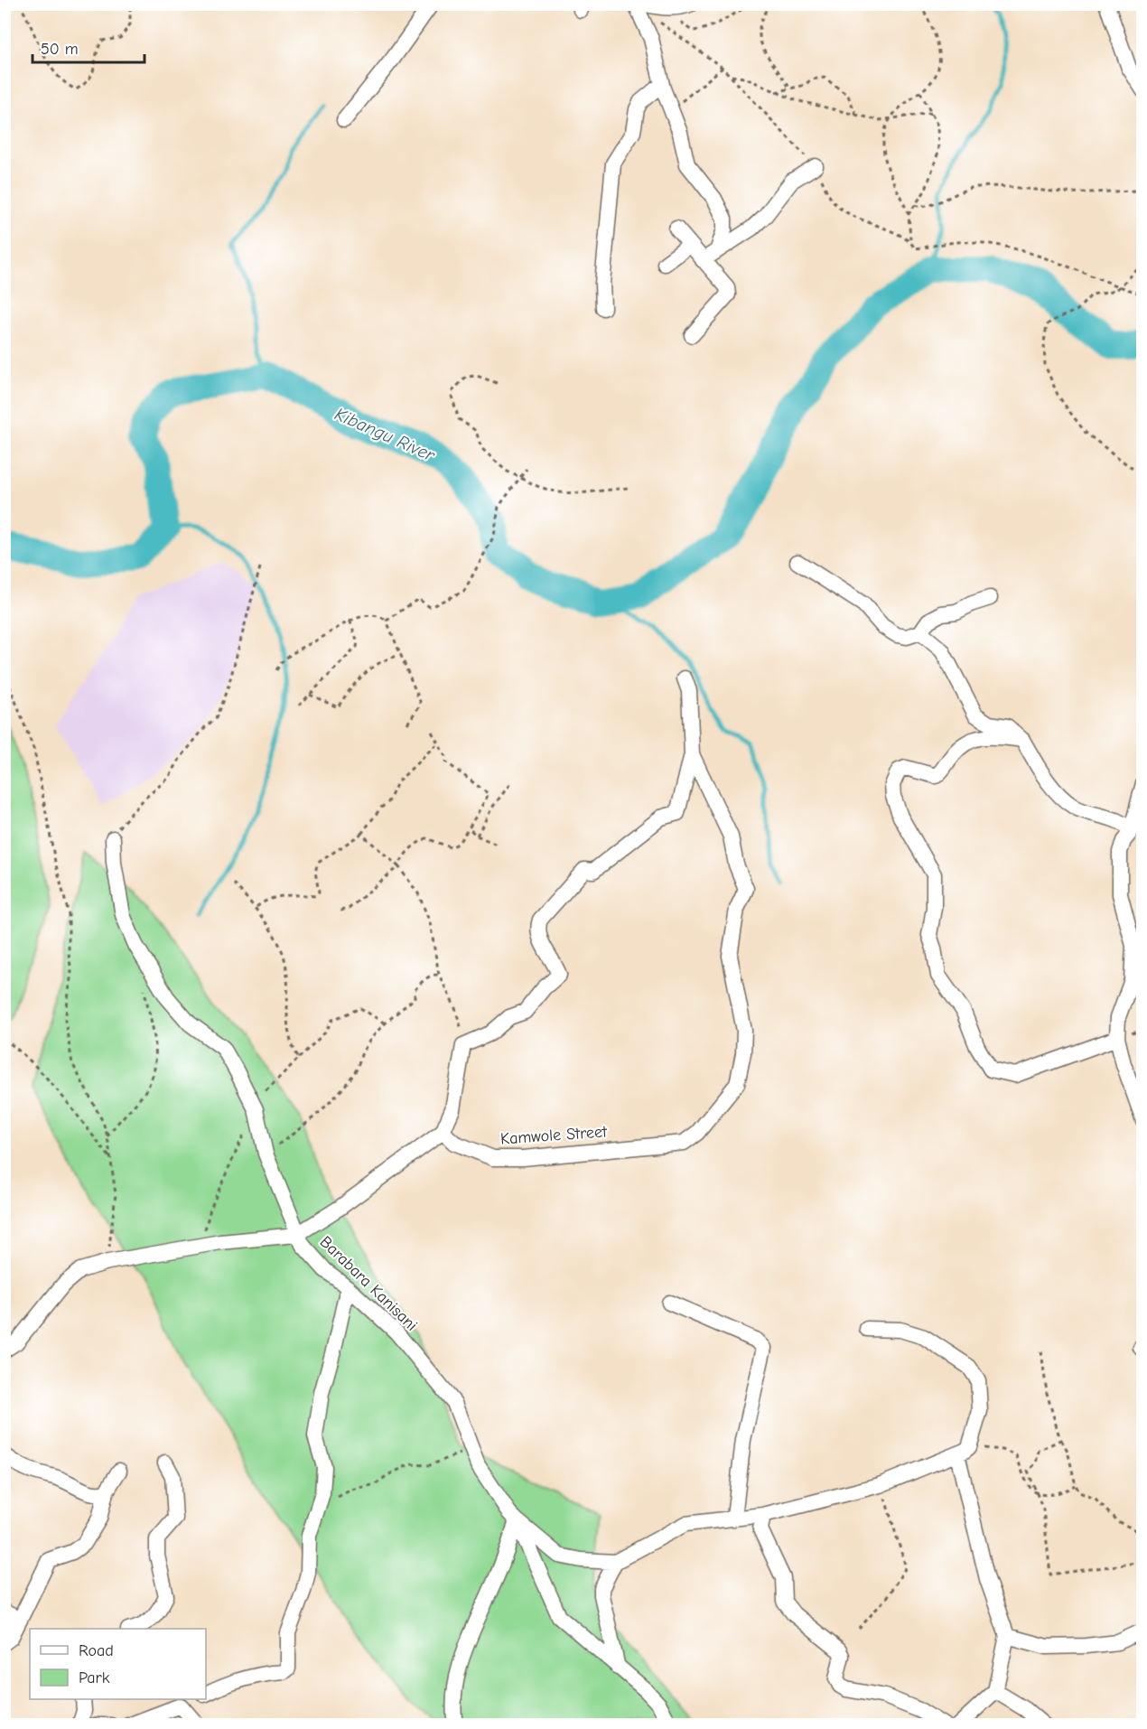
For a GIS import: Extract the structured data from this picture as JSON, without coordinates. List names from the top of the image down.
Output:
{
  "streets": {
    "street": ["Kamwole Street", "Barabara Kanisani"]
  },
  "water": ["Kibangu River"],
  "legend": ["Road", "Park"],
  "scale_bar": "50 m"
}
